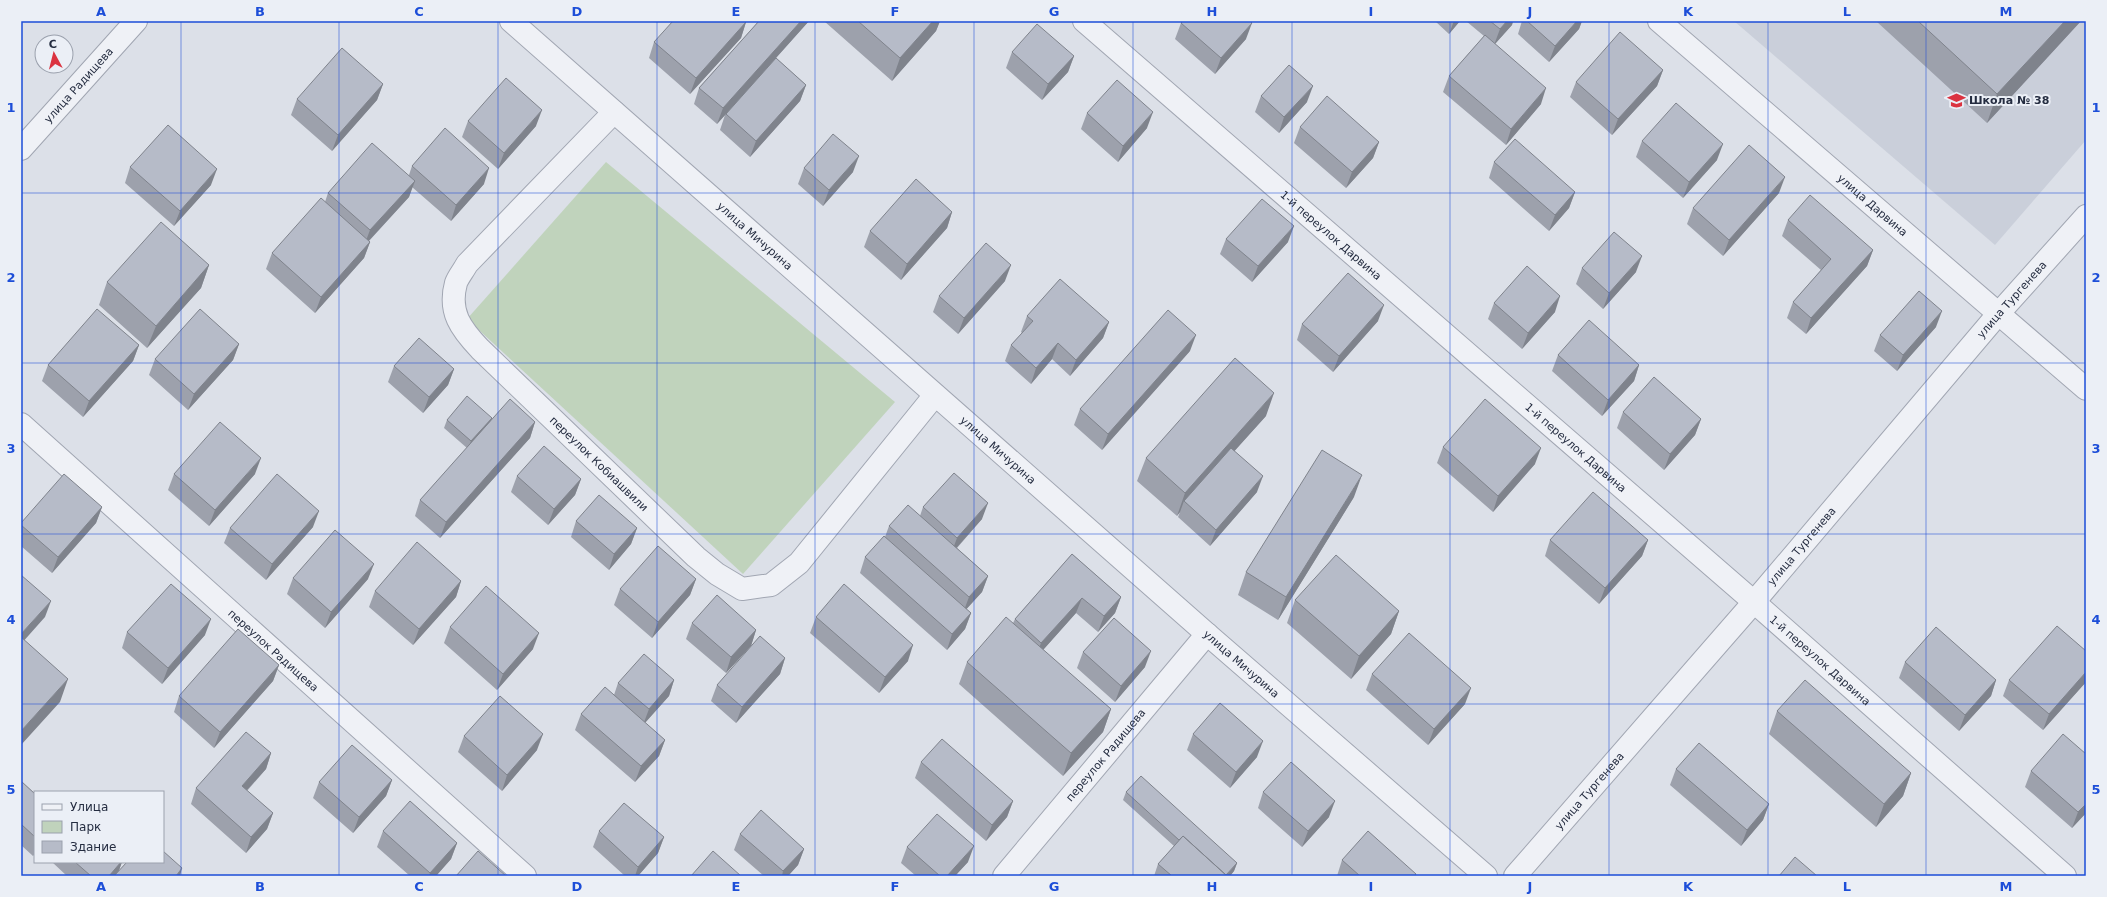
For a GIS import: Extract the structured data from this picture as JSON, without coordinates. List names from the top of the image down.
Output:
{
  "streets": {
    "street": [
      "улица Радищева",
      "улица Дарвина",
      "1-й переулок Дарвина",
      "улица Мичурина",
      "улица Тургенева",
      "переулок Кобиашвили",
      "переулок Радищева"
    ]
  },
  "crossings": [
    ["улица Дарвина", "улица Тургенева"],
    ["1-й переулок Дарвина", "улица Тургенева"],
    ["улица Мичурина", "переулок Кобиашвили"],
    ["улица Мичурина", "переулок Радищева"]
  ],
  "places": {
    "school or university": ["Школа № 38"]
  },
  "legend": ["Улица", "Парк", "Здание"],
  "north": "top",
  "grid": {
    "columns": [
      "A",
      "B",
      "C",
      "D",
      "E",
      "F",
      "G",
      "H",
      "I",
      "J",
      "K",
      "L",
      "M"
    ],
    "rows": [
      "1",
      "2",
      "3",
      "4",
      "5"
    ]
  }
}
